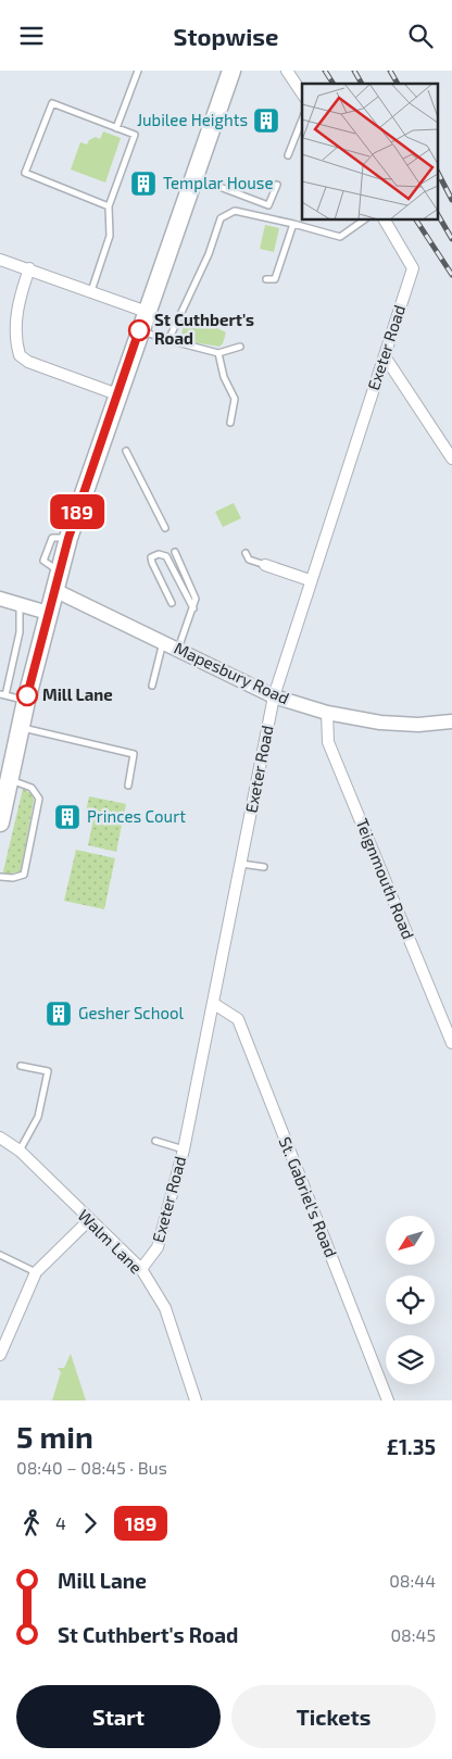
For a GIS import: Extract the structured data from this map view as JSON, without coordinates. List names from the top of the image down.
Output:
{
  "streets": {
    "street": [
      "Exeter Road",
      "Mapesbury Road",
      "Teignmouth Road",
      "St. Gabriel's Road",
      "Walm Lane"
    ]
  },
  "crossings": [
    ["Exeter Road", "Mapesbury Road"],
    ["Exeter Road", "St. Gabriel's Road"],
    ["Exeter Road", "Walm Lane"],
    ["Mapesbury Road", "Teignmouth Road"]
  ],
  "places": {
    "building": [
      "Jubilee Heights",
      "Templar House",
      "Princes Court",
      "Gesher School"
    ],
    "other": ["St Cuthbert's Road", "Mill Lane"]
  },
  "lines": ["bus line 189"],
  "north": "bottom left",
  "page": {
    "header": "Stopwise",
    "on_map": "189",
    "heading": ["5 min", "08:40 – 08:45 · Bus", "£1.35"],
    "legs": ["4", "189"],
    "list": [
      {
        "name": "Mill Lane",
        "value": "08:44"
      },
      {
        "name": "St Cuthbert's Road",
        "value": "08:45"
      }
    ],
    "buttons": ["Start", "Tickets"]
  }
}
